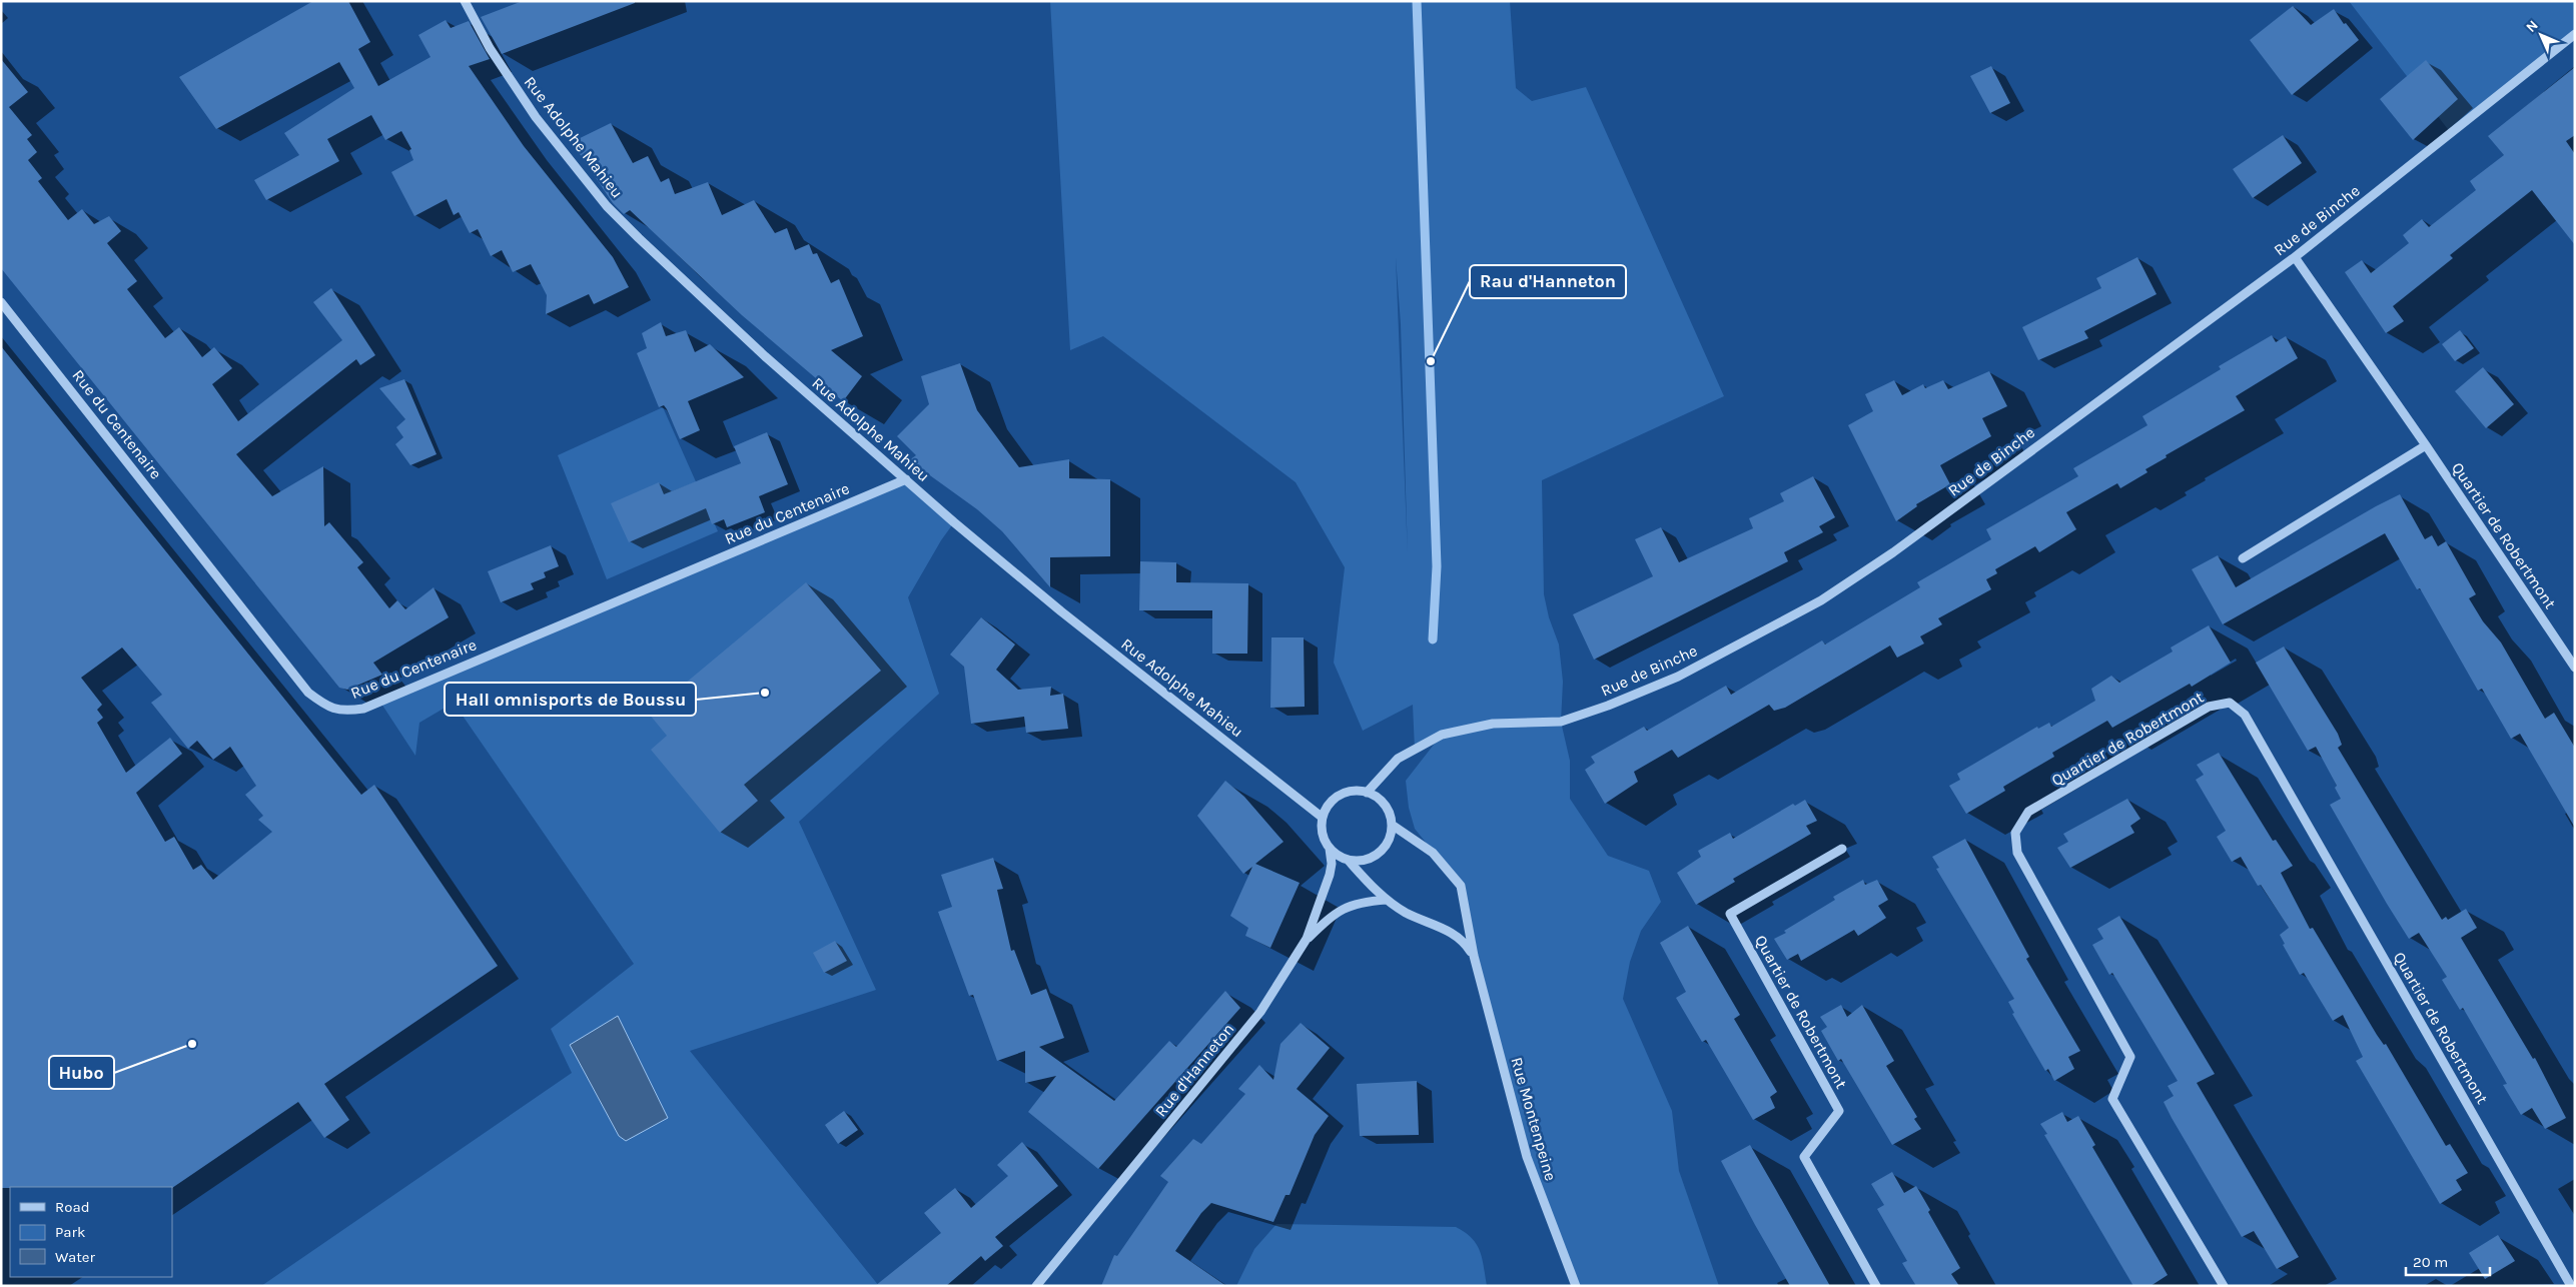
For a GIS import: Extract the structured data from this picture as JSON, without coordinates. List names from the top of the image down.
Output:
{
  "streets": {
    "street": [
      "Rue Adolphe Mahieu",
      "Rue de Binche",
      "Rue du Centenaire",
      "Quartier de Robertmont",
      "Rue d'Hanneton",
      "Rue Montenpeine"
    ]
  },
  "crossings": [
    ["Rue Adolphe Mahieu", "Rue de Binche"],
    ["Rue Adolphe Mahieu", "Rue du Centenaire"],
    ["Rue Adolphe Mahieu", "Rue d'Hanneton"],
    ["Rue Adolphe Mahieu", "Rue Montenpeine"],
    ["Rue de Binche", "Quartier de Robertmont"],
    ["Rue de Binche", "Rue d'Hanneton"],
    ["Rue de Binche", "Rue Montenpeine"],
    ["Rue d'Hanneton", "Rue Montenpeine"]
  ],
  "places": ["Rau d'Hanneton", "Hall omnisports de Boussu", "Hubo"],
  "legend": ["Road", "Park", "Water"],
  "scale_bar": "20 m",
  "north": "top left"
}
